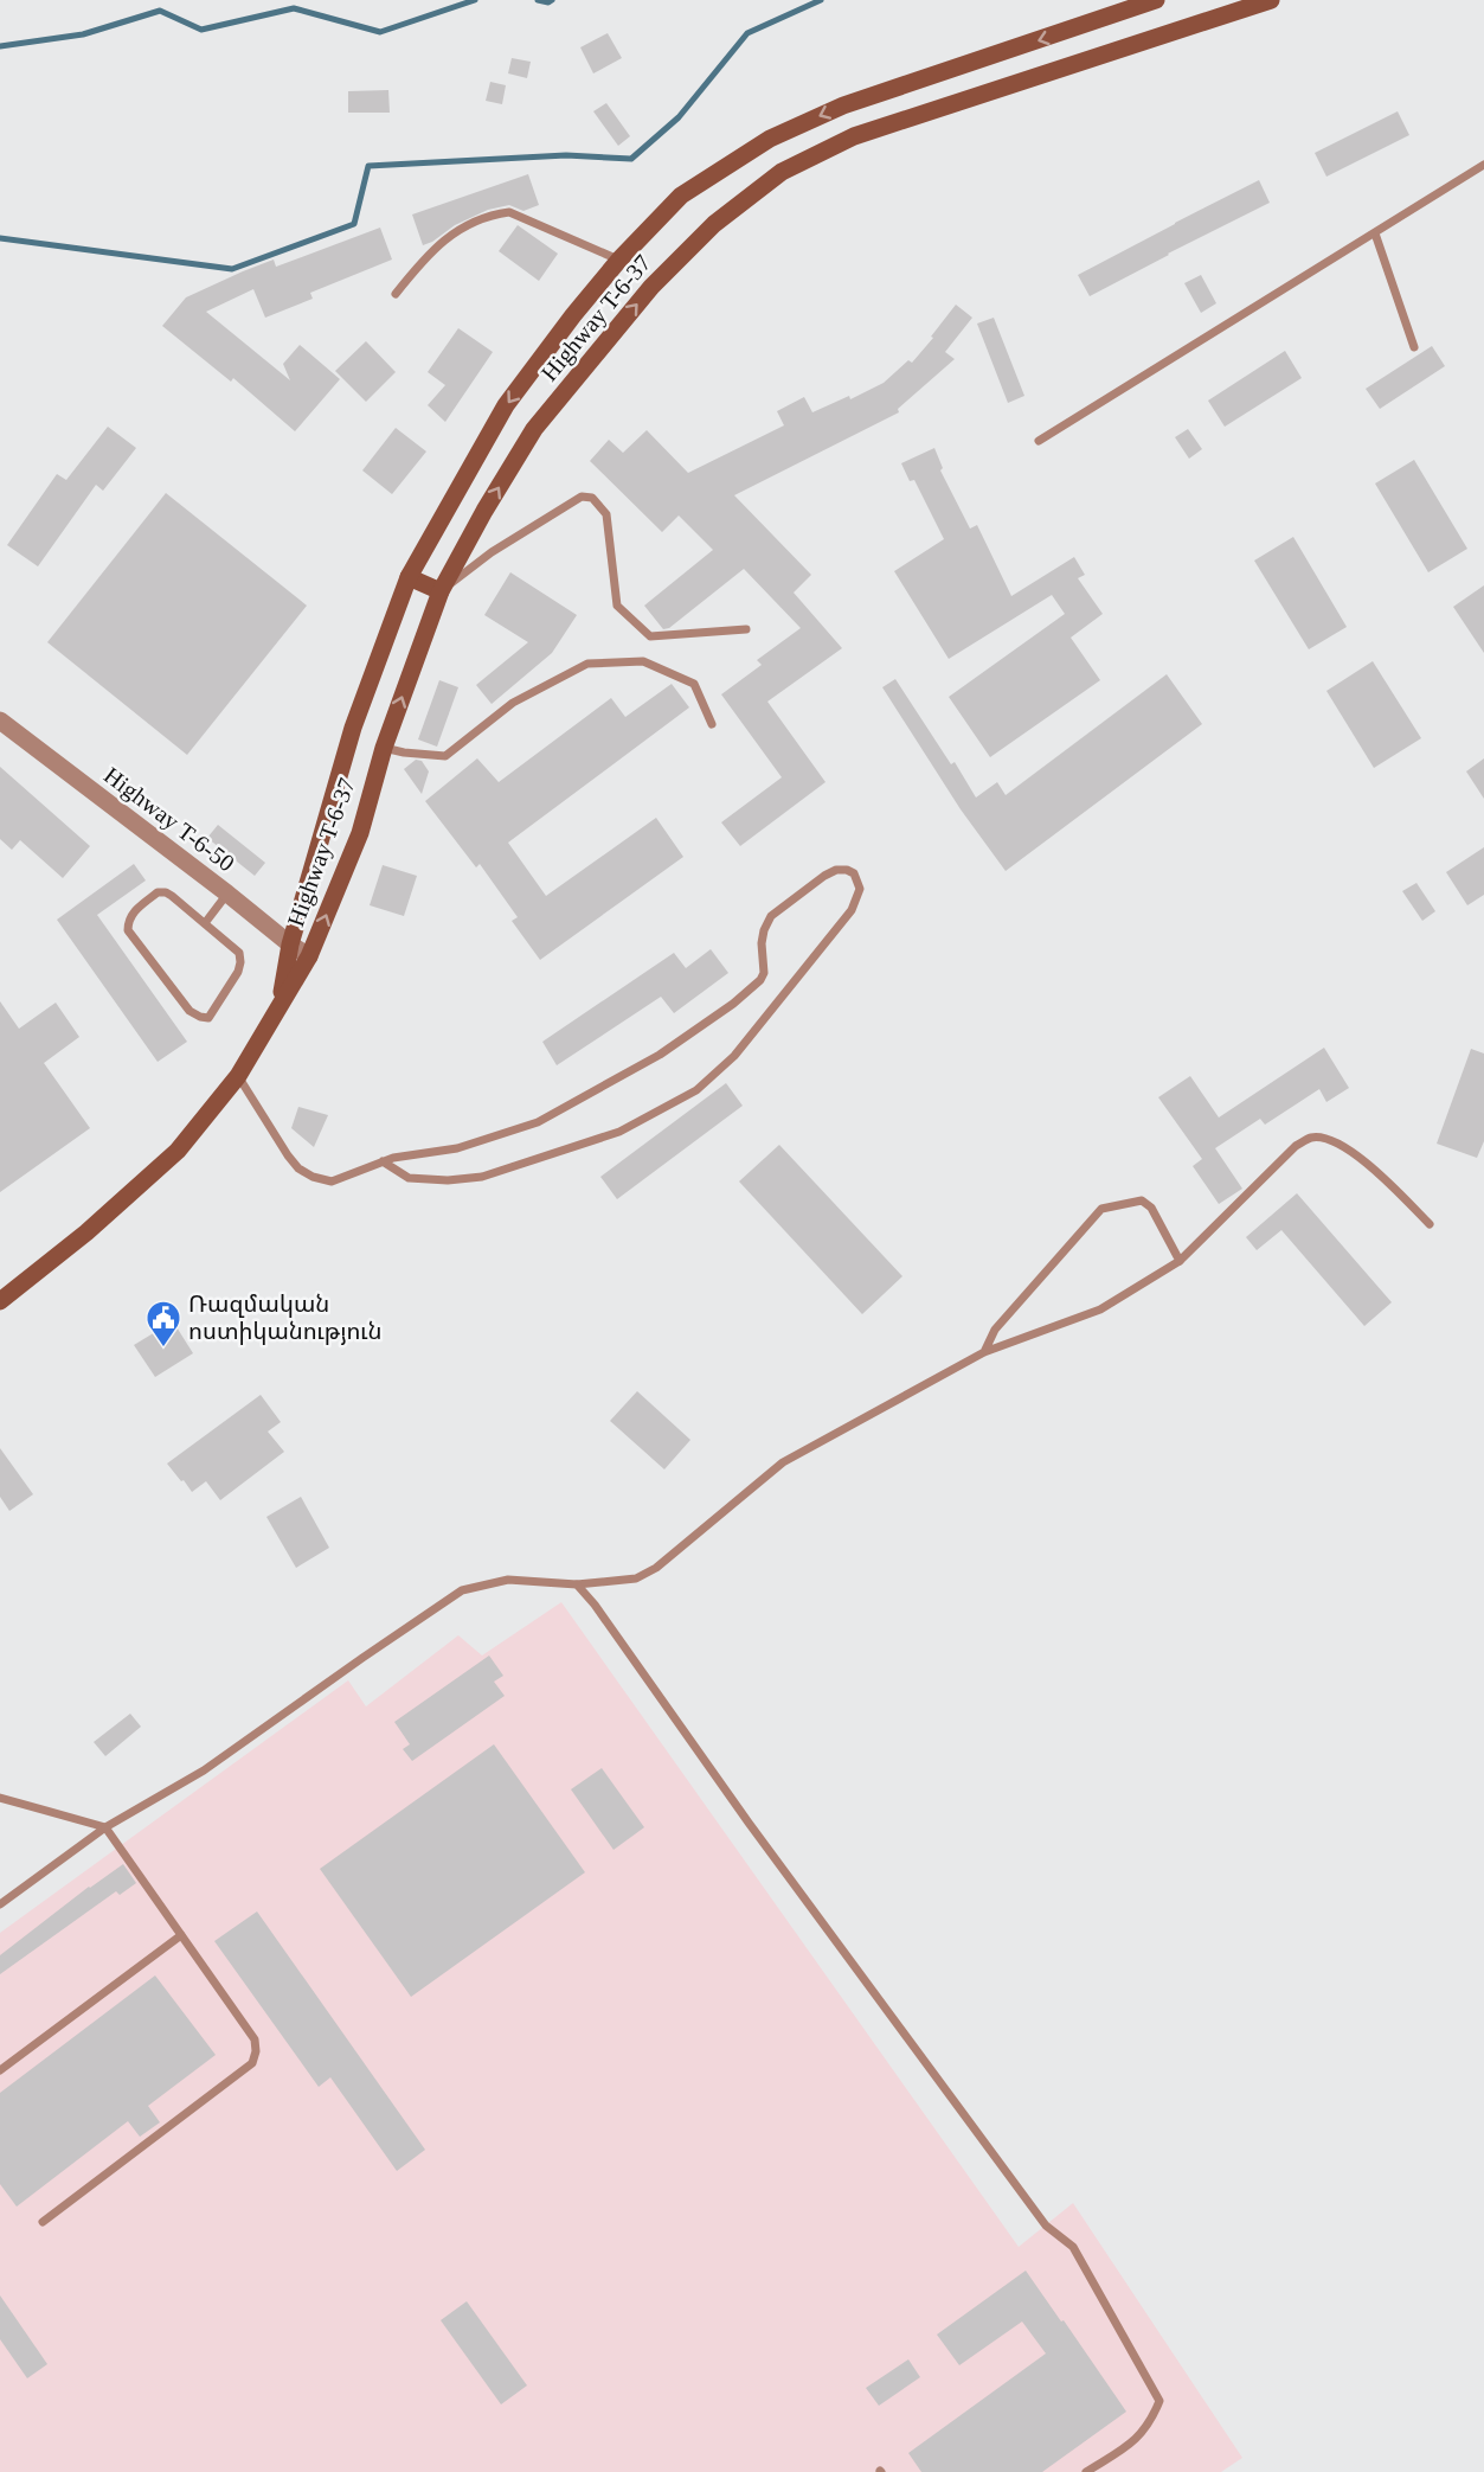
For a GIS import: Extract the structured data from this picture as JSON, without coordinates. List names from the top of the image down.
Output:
{
  "streets": {
    "main road": ["Highway T-6-37"],
    "street": ["Highway T-6-50"]
  },
  "crossings": [
    ["Highway T-6-37", "Highway T-6-50"]
  ],
  "places": {
    "public building": ["Ռազմական ոստիկանություն"]
  }
}
